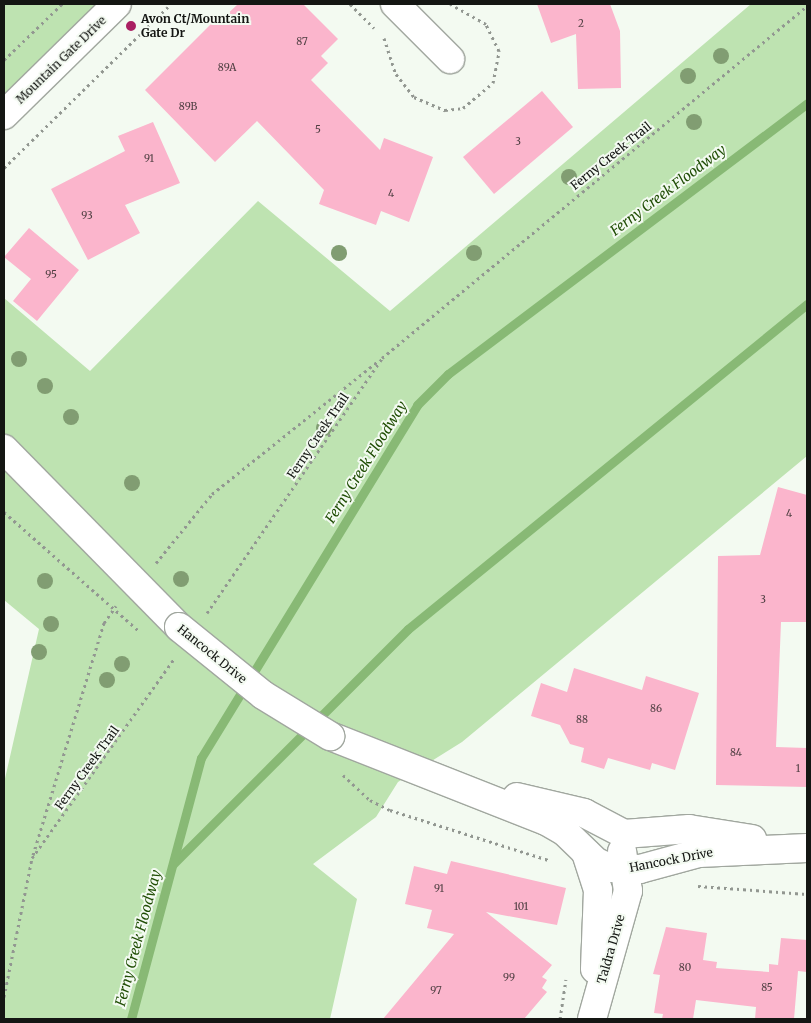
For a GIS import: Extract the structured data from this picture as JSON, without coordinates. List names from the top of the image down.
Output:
{
  "streets": {
    "street": ["Mountain Gate Drive", "Hancock Drive", "Taldra Drive"],
    "path": ["Ferny Creek Trail"]
  },
  "crossings": [
    ["Hancock Drive", "Taldra Drive"]
  ],
  "water": ["Ferny Creek Floodway"],
  "places": ["Avon Ct/Mountain Gate Dr"],
  "house_numbers": [
    "2",
    "87",
    "89A",
    "89B",
    "5",
    "3",
    "91",
    "4",
    "93",
    "95",
    "4",
    "3",
    "86",
    "88",
    "84",
    "1",
    "91",
    "101",
    "80",
    "99",
    "85",
    "97"
  ]
}
